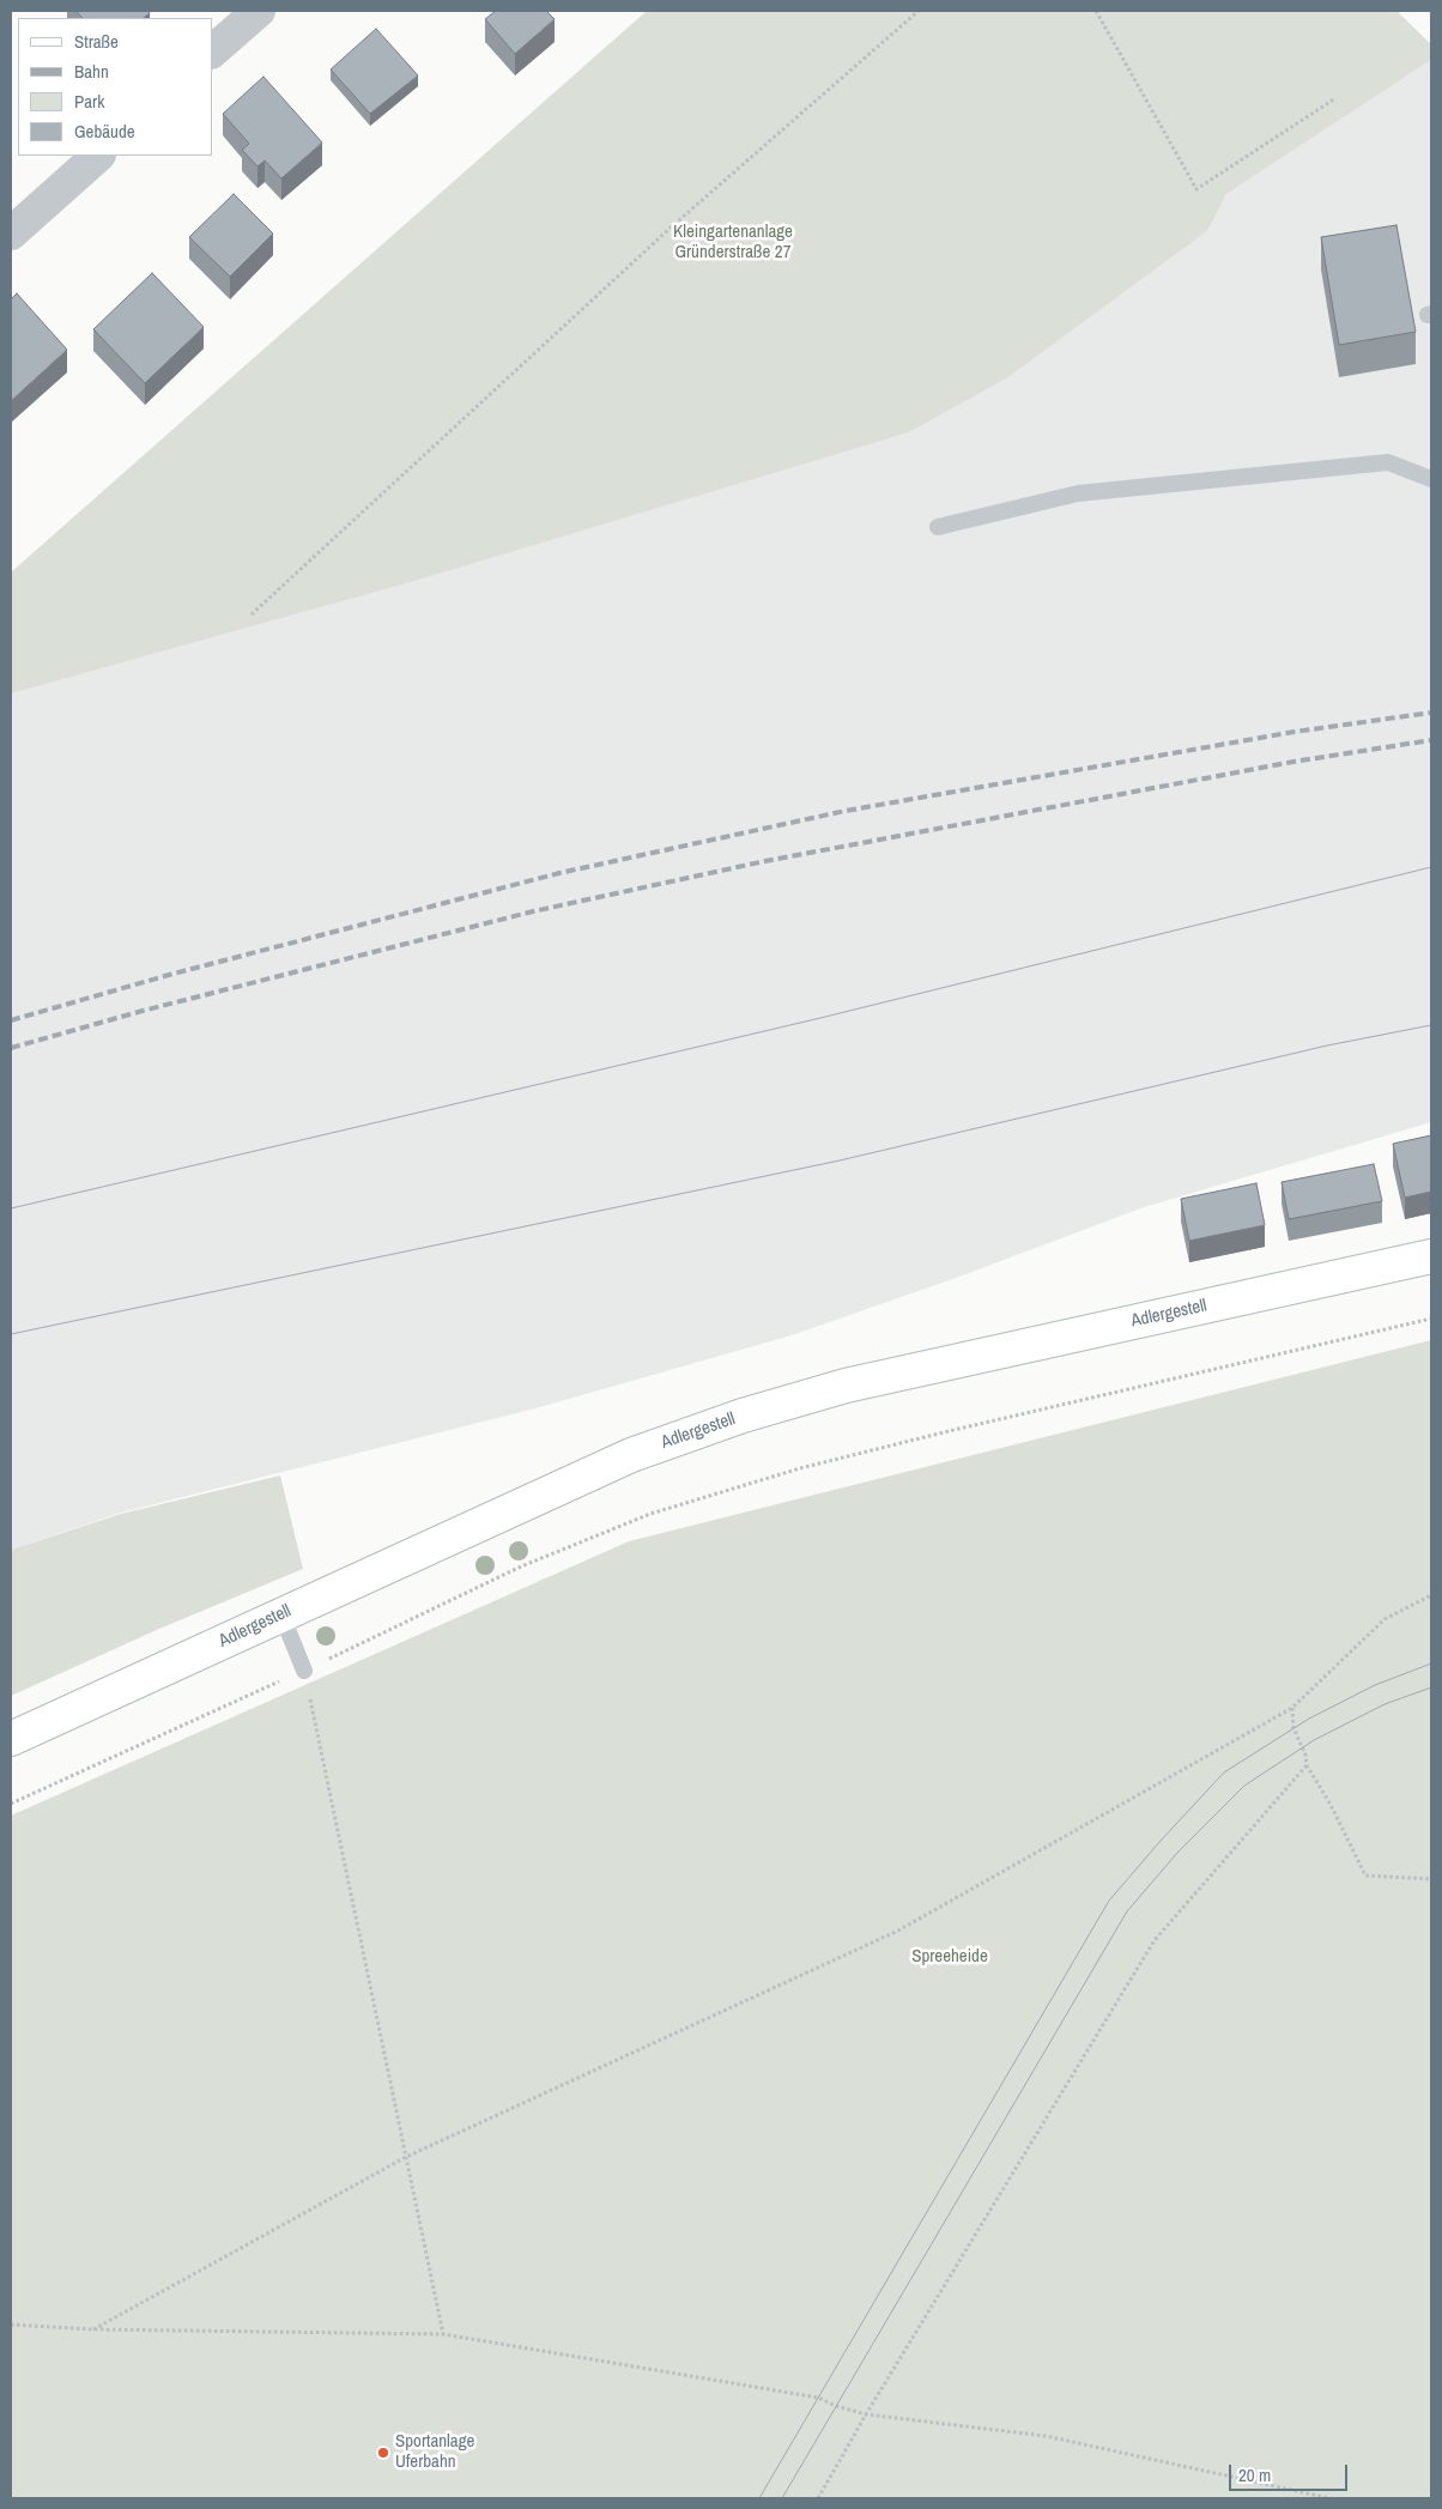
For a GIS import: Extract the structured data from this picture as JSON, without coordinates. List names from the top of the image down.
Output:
{
  "streets": {
    "main road": ["Adlergestell"]
  },
  "parks": ["Kleingartenanlage Gründerstraße 27", "Spreeheide"],
  "places": ["Sportanlage Uferbahn"],
  "legend": [
    "Straße",
    "Bahn",
    "Park",
    "Gebäude"
  ],
  "scale_bar": "20 m"
}
